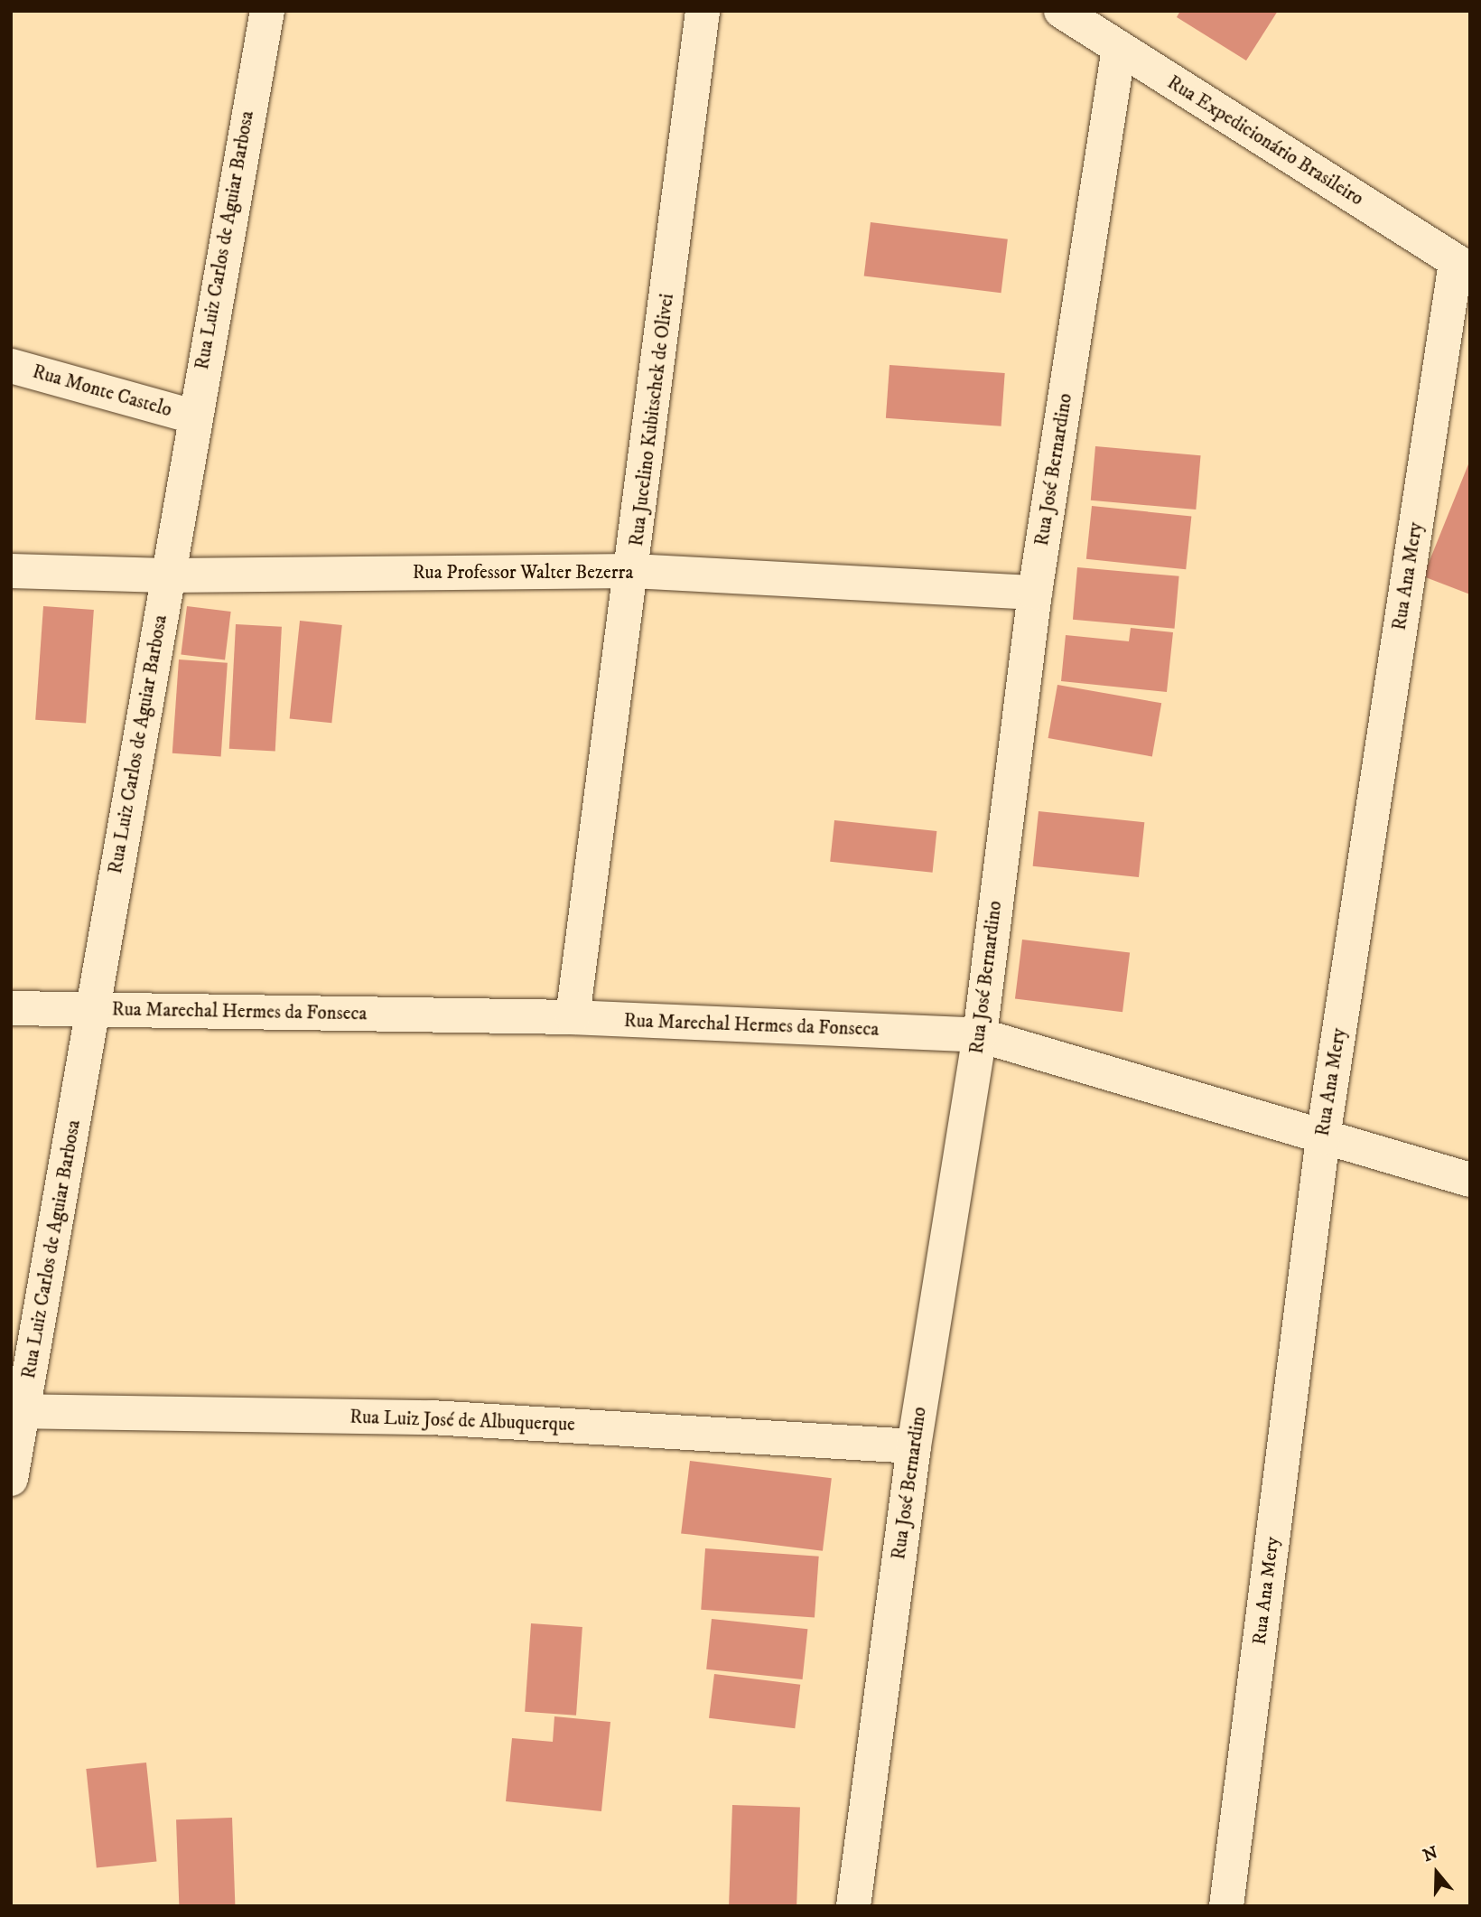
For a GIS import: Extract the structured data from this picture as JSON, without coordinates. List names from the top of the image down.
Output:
{
  "streets": {
    "street": [
      "Rua Expedicionário Brasileiro",
      "Rua Luiz Carlos de Aguiar Barbosa",
      "Rua Monte Castelo",
      "Rua Jucelino Kubitschek de Olivei",
      "Rua José Bernardino",
      "Rua Professor Walter Bezerra",
      "Rua Ana Mery",
      "Rua Marechal Hermes da Fonseca",
      "Rua Luiz José de Albuquerque"
    ]
  },
  "crossings": [
    ["Rua Expedicionário Brasileiro", "Rua José Bernardino"],
    ["Rua Expedicionário Brasileiro", "Rua Ana Mery"],
    ["Rua Luiz Carlos de Aguiar Barbosa", "Rua Monte Castelo"],
    ["Rua Luiz Carlos de Aguiar Barbosa", "Rua Professor Walter Bezerra"],
    ["Rua Luiz Carlos de Aguiar Barbosa", "Rua Marechal Hermes da Fonseca"],
    ["Rua Luiz Carlos de Aguiar Barbosa", "Rua Luiz José de Albuquerque"],
    ["Rua Jucelino Kubitschek de Olivei", "Rua Professor Walter Bezerra"],
    ["Rua Jucelino Kubitschek de Olivei", "Rua Marechal Hermes da Fonseca"],
    ["Rua José Bernardino", "Rua Professor Walter Bezerra"],
    ["Rua José Bernardino", "Rua Marechal Hermes da Fonseca"],
    ["Rua José Bernardino", "Rua Luiz José de Albuquerque"],
    ["Rua Ana Mery", "Rua Marechal Hermes da Fonseca"]
  ],
  "north": "top"
}
